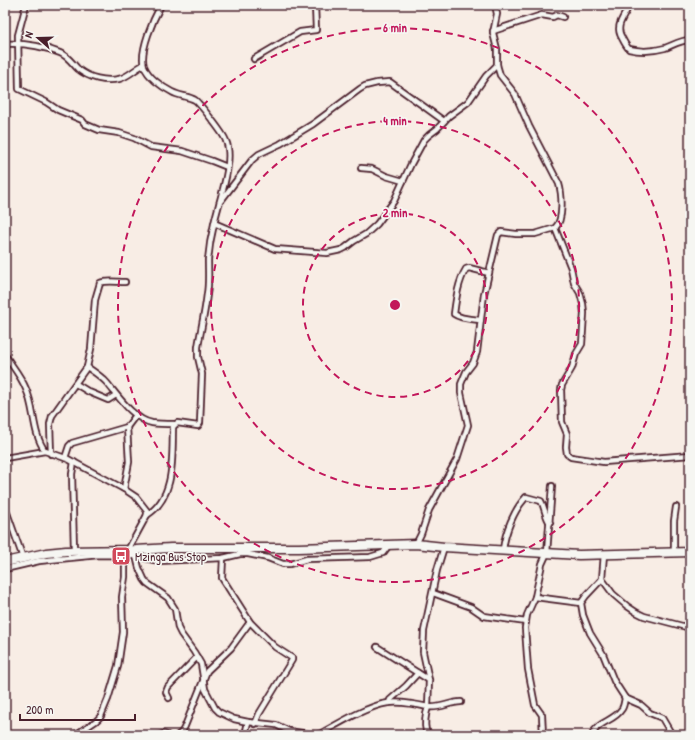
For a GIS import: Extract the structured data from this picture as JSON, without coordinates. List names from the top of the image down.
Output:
{
  "places": {
    "bus stop": ["Mzinga Bus Stop"]
  },
  "scale_bar": "200 m",
  "north": "left",
  "rings": ["6 min", "4 min", "2 min"]
}
